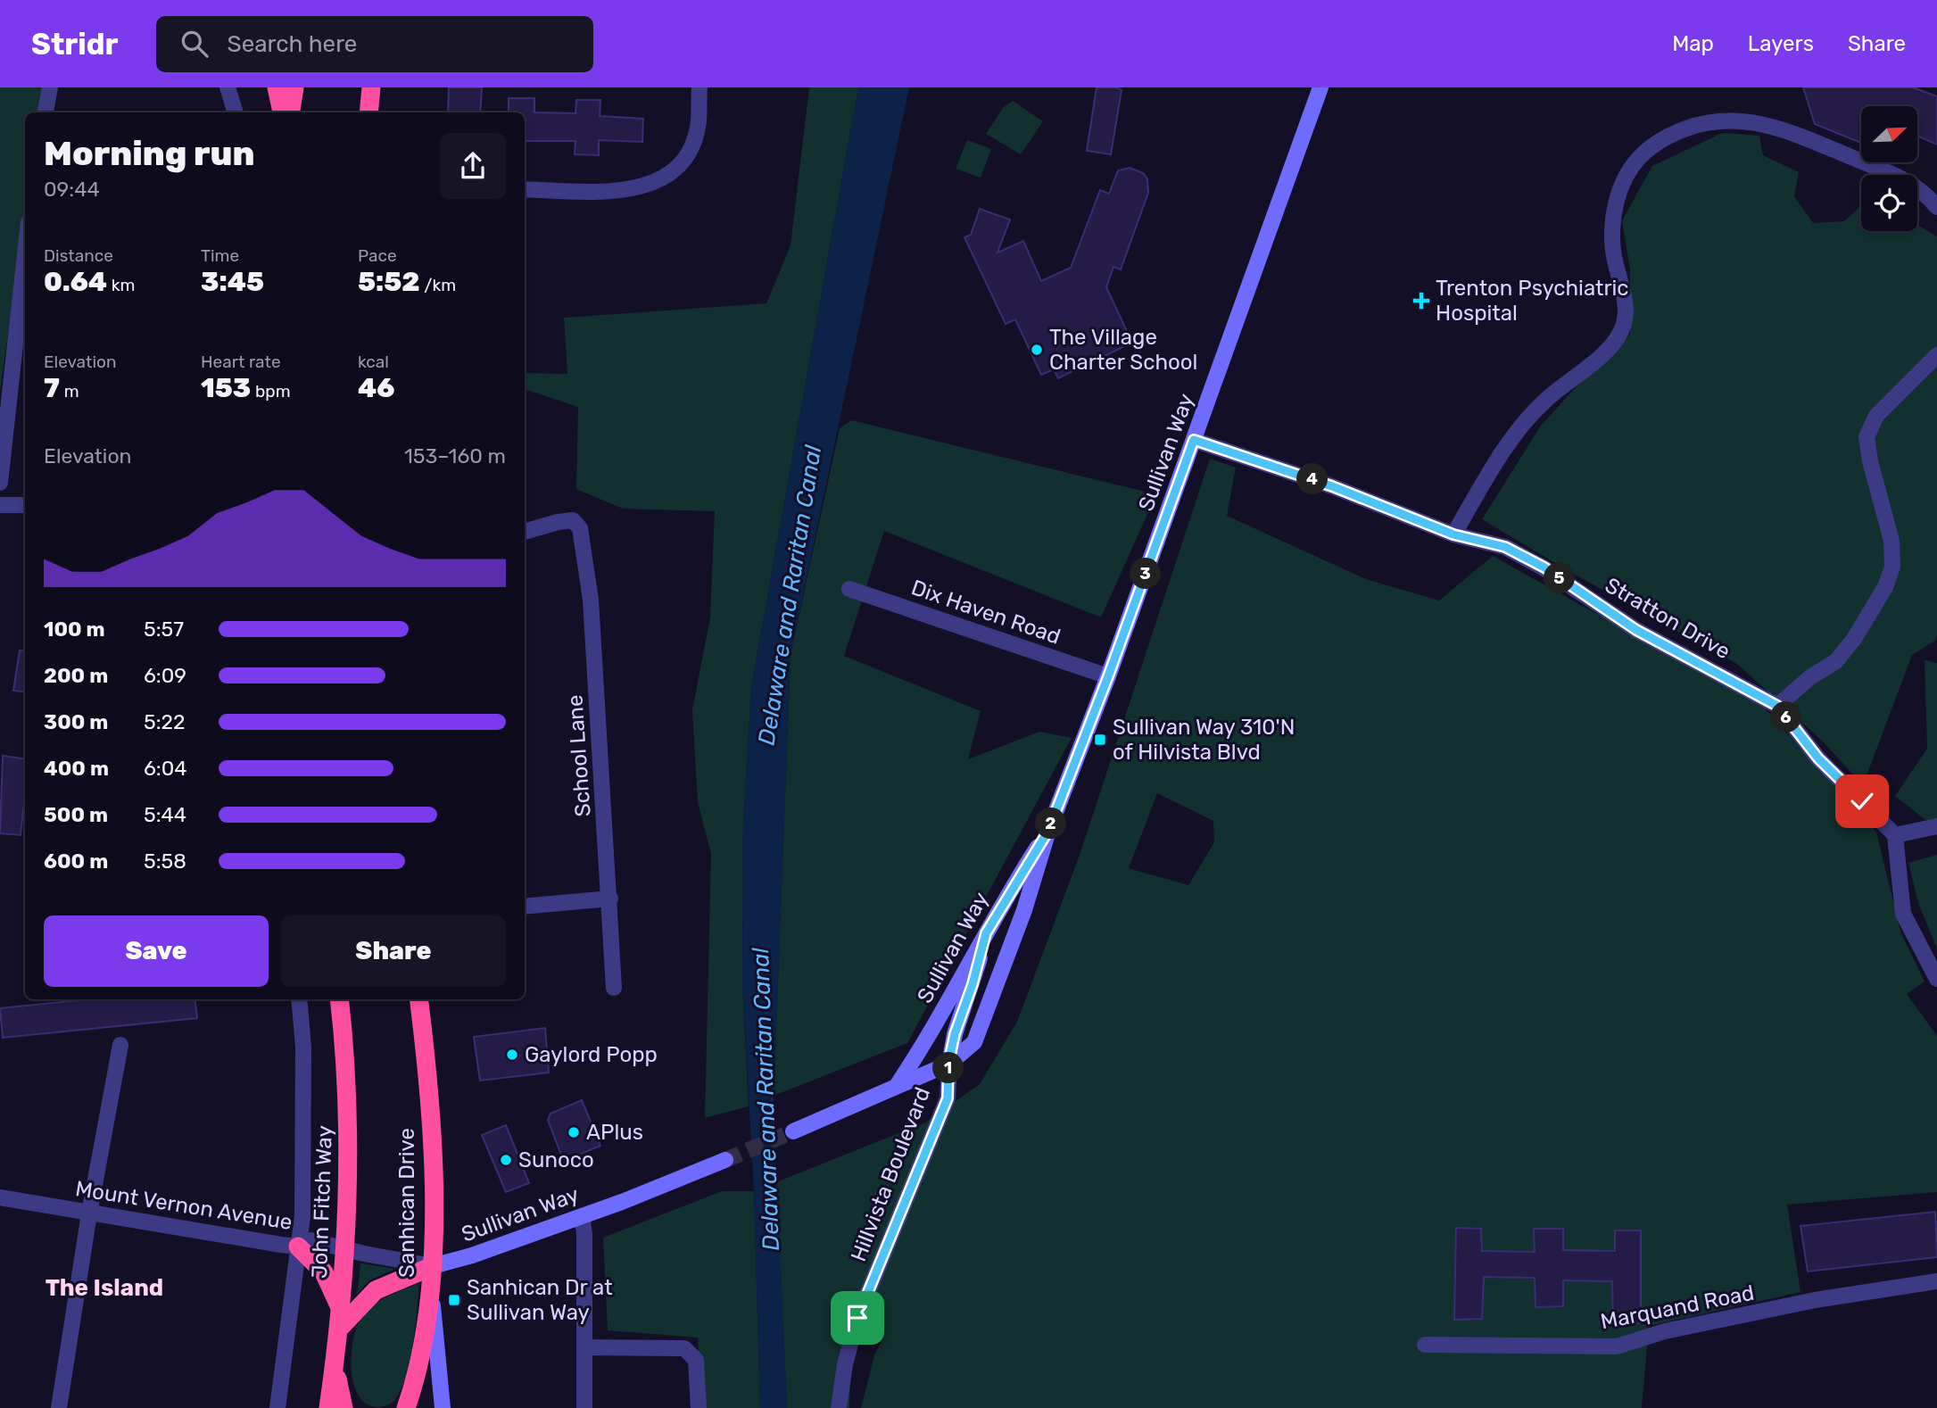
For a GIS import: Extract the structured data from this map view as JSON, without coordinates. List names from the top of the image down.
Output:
{
  "streets": {
    "highway": ["John Fitch Way", "Sanhican Drive"],
    "main road": ["Sullivan Way"],
    "street": [
      "Dix Haven Road",
      "Stratton Drive",
      "School Lane",
      "Hillvista Boulevard",
      "Mount Vernon Avenue",
      "Marquand Road"
    ]
  },
  "crossings": [
    ["Sullivan Way", "Dix Haven Road"],
    ["Sullivan Way", "Stratton Drive"],
    ["Sullivan Way", "Hillvista Boulevard"],
    ["Sullivan Way", "Sanhican Drive"],
    ["Sullivan Way", "Mount Vernon Avenue"],
    ["John Fitch Way", "Mount Vernon Avenue"],
    ["Sanhican Drive", "Mount Vernon Avenue"]
  ],
  "districts": ["The Island"],
  "water": ["Delaware and Raritan Canal"],
  "places": {
    "health": ["Trenton Psychiatric Hospital"],
    "other": [
      "The Village Charter School",
      "Gaylord Popp",
      "APlus",
      "Sunoco"
    ],
    "transit": ["Sullivan Way 310'N of Hilvista Blvd", "Sanhican Dr at Sullivan Way"]
  },
  "north": "top right",
  "page": {
    "header": "Stridr",
    "search": "Search here",
    "nav": ["Map", "Layers", "Share"],
    "heading": ["Morning run", "09:44"],
    "stats": [
      ["Distance", "0.64 km"],
      ["Time", "3:45"],
      ["Pace", "5:52 /km"],
      ["Elevation", "7 m"],
      ["Heart rate", "153 bpm"],
      ["kcal", "46"]
    ],
    "chart": ["Elevation", "153–160 m"],
    "pins": [
      "4",
      "3",
      "5",
      "6",
      "2",
      "1"
    ],
    "list": [
      {
        "name": "100 m",
        "note": "5:57"
      },
      {
        "name": "200 m",
        "note": "6:09"
      },
      {
        "name": "300 m",
        "note": "5:22"
      },
      {
        "name": "400 m",
        "note": "6:04"
      },
      {
        "name": "500 m",
        "note": "5:44"
      },
      {
        "name": "600 m",
        "note": "5:58"
      }
    ],
    "buttons": ["Save", "Share"]
  }
}
